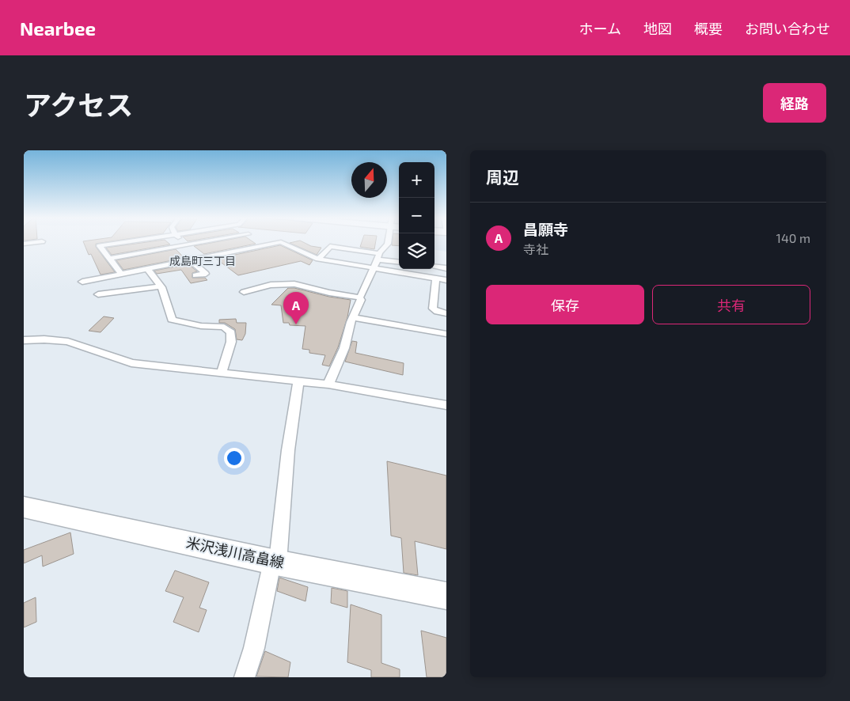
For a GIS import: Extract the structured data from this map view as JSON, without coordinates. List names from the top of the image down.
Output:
{
  "streets": {
    "main road": ["米沢浅川高畠線"]
  },
  "districts": ["成島町三丁目"],
  "north": "top",
  "page": {
    "header": "Nearbee",
    "nav": [
      "ホーム",
      "地図",
      "概要",
      "お問い合わせ"
    ],
    "title": "アクセス",
    "buttons": [
      "経路",
      ["保存", "共有"]
    ],
    "heading": "周辺",
    "map_buttons": ["+", "−"],
    "list": [
      {
        "mark": "A",
        "name": "昌願寺",
        "note": "寺社",
        "value": "140 m"
      }
    ],
    "pins": "A"
  }
}
